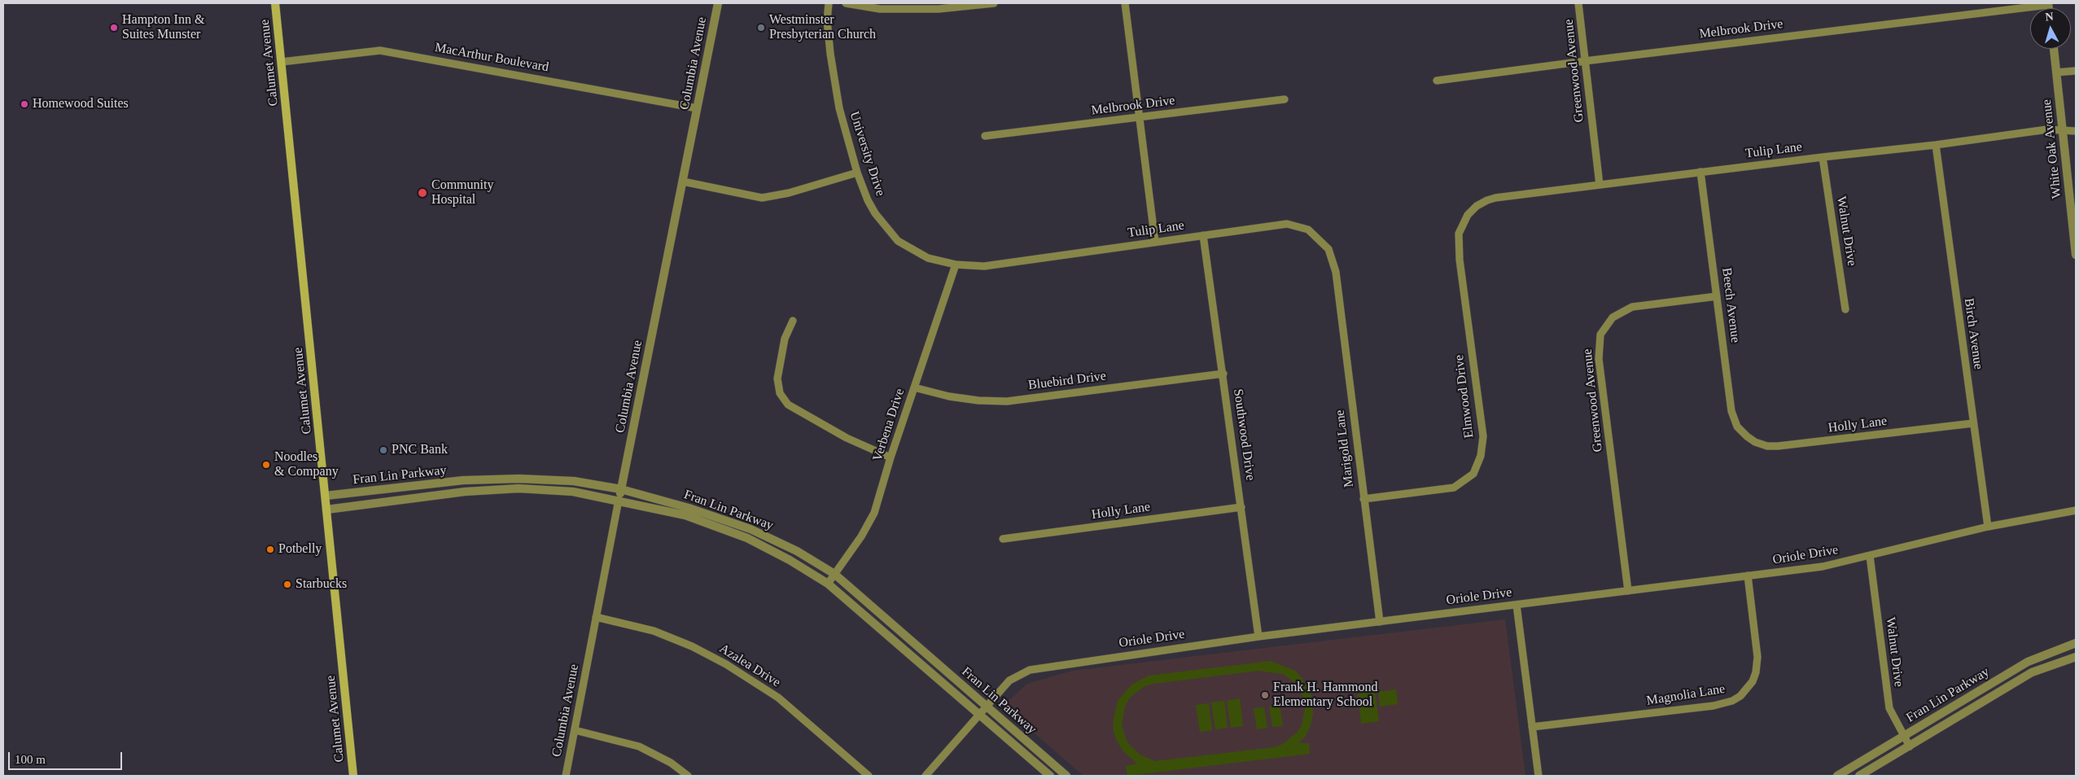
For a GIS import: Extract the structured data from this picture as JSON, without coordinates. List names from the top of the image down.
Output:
{
  "streets": {
    "main road": ["Calumet Avenue"],
    "street": [
      "Melbrook Drive",
      "MacArthur Boulevard",
      "Columbia Avenue",
      "Greenwood Avenue",
      "White Oak Avenue",
      "Tulip Lane",
      "University Drive",
      "Walnut Drive",
      "Beech Avenue",
      "Birch Avenue",
      "Bluebird Drive",
      "Elmwood Drive",
      "Verbena Drive",
      "Holly Lane",
      "Southwood Drive",
      "Marigold Lane",
      "Fran Lin Parkway",
      "Oriole Drive",
      "Azalea Drive",
      "Magnolia Lane"
    ]
  },
  "crossings": [
    ["Melbrook Drive", "Greenwood Avenue"],
    ["MacArthur Boulevard", "Calumet Avenue"],
    ["MacArthur Boulevard", "Columbia Avenue"],
    ["Calumet Avenue", "Fran Lin Parkway"],
    ["Columbia Avenue", "Fran Lin Parkway"],
    ["Columbia Avenue", "Azalea Drive"],
    ["Greenwood Avenue", "Tulip Lane"],
    ["Greenwood Avenue", "Beech Avenue"],
    ["Greenwood Avenue", "Oriole Drive"],
    ["White Oak Avenue", "Tulip Lane"],
    ["Tulip Lane", "University Drive"],
    ["Tulip Lane", "Walnut Drive"],
    ["Tulip Lane", "Beech Avenue"],
    ["Tulip Lane", "Birch Avenue"],
    ["Tulip Lane", "Elmwood Drive"],
    ["Tulip Lane", "Verbena Drive"],
    ["Tulip Lane", "Southwood Drive"],
    ["Tulip Lane", "Marigold Lane"],
    ["University Drive", "Verbena Drive"],
    ["Walnut Drive", "Fran Lin Parkway"],
    ["Walnut Drive", "Oriole Drive"],
    ["Beech Avenue", "Holly Lane"],
    ["Birch Avenue", "Holly Lane"],
    ["Birch Avenue", "Oriole Drive"],
    ["Bluebird Drive", "Verbena Drive"],
    ["Bluebird Drive", "Southwood Drive"],
    ["Elmwood Drive", "Marigold Lane"],
    ["Verbena Drive", "Fran Lin Parkway"],
    ["Holly Lane", "Southwood Drive"],
    ["Southwood Drive", "Oriole Drive"],
    ["Marigold Lane", "Oriole Drive"],
    ["Fran Lin Parkway", "Oriole Drive"],
    ["Oriole Drive", "Magnolia Lane"]
  ],
  "places": [
    "Hampton Inn & Suites Munster",
    "Westminster Presbyterian Church",
    "Homewood Suites",
    "Community Hospital",
    "PNC Bank",
    "Noodles & Company",
    "Potbelly",
    "Starbucks",
    "Frank H. Hammond Elementary School"
  ],
  "scale_bar": "100 m",
  "north": "top"
}
